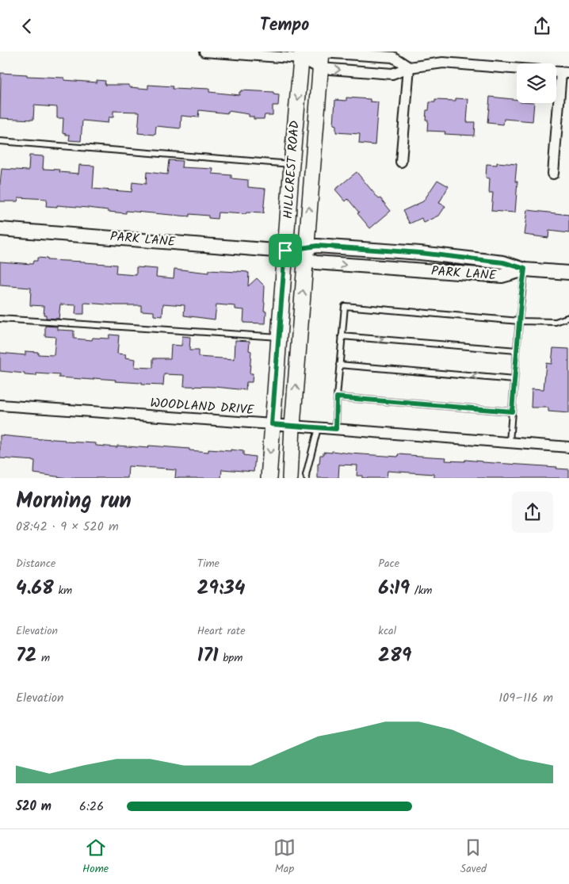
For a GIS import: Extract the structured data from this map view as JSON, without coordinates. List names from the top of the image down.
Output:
{
  "streets": {
    "main road": ["HILLCREST ROAD"],
    "street": ["PARK LANE", "WOODLAND DRIVE"]
  },
  "crossings": [
    ["HILLCREST ROAD", "PARK LANE"],
    ["HILLCREST ROAD", "WOODLAND DRIVE"]
  ],
  "page": {
    "header": "Tempo",
    "heading": ["Morning run", "08:42 · 9 × 520 m"],
    "stats": [
      ["Distance", "4.68 km"],
      ["Time", "29:34"],
      ["Pace", "6:19 /km"],
      ["Elevation", "72 m"],
      ["Heart rate", "171 bpm"],
      ["kcal", "289"]
    ],
    "chart": ["Elevation", "109–116 m"],
    "list": [
      {
        "name": "520 m",
        "note": "6:26"
      }
    ],
    "tabs": ["Home", "Map", "Saved"]
  }
}
